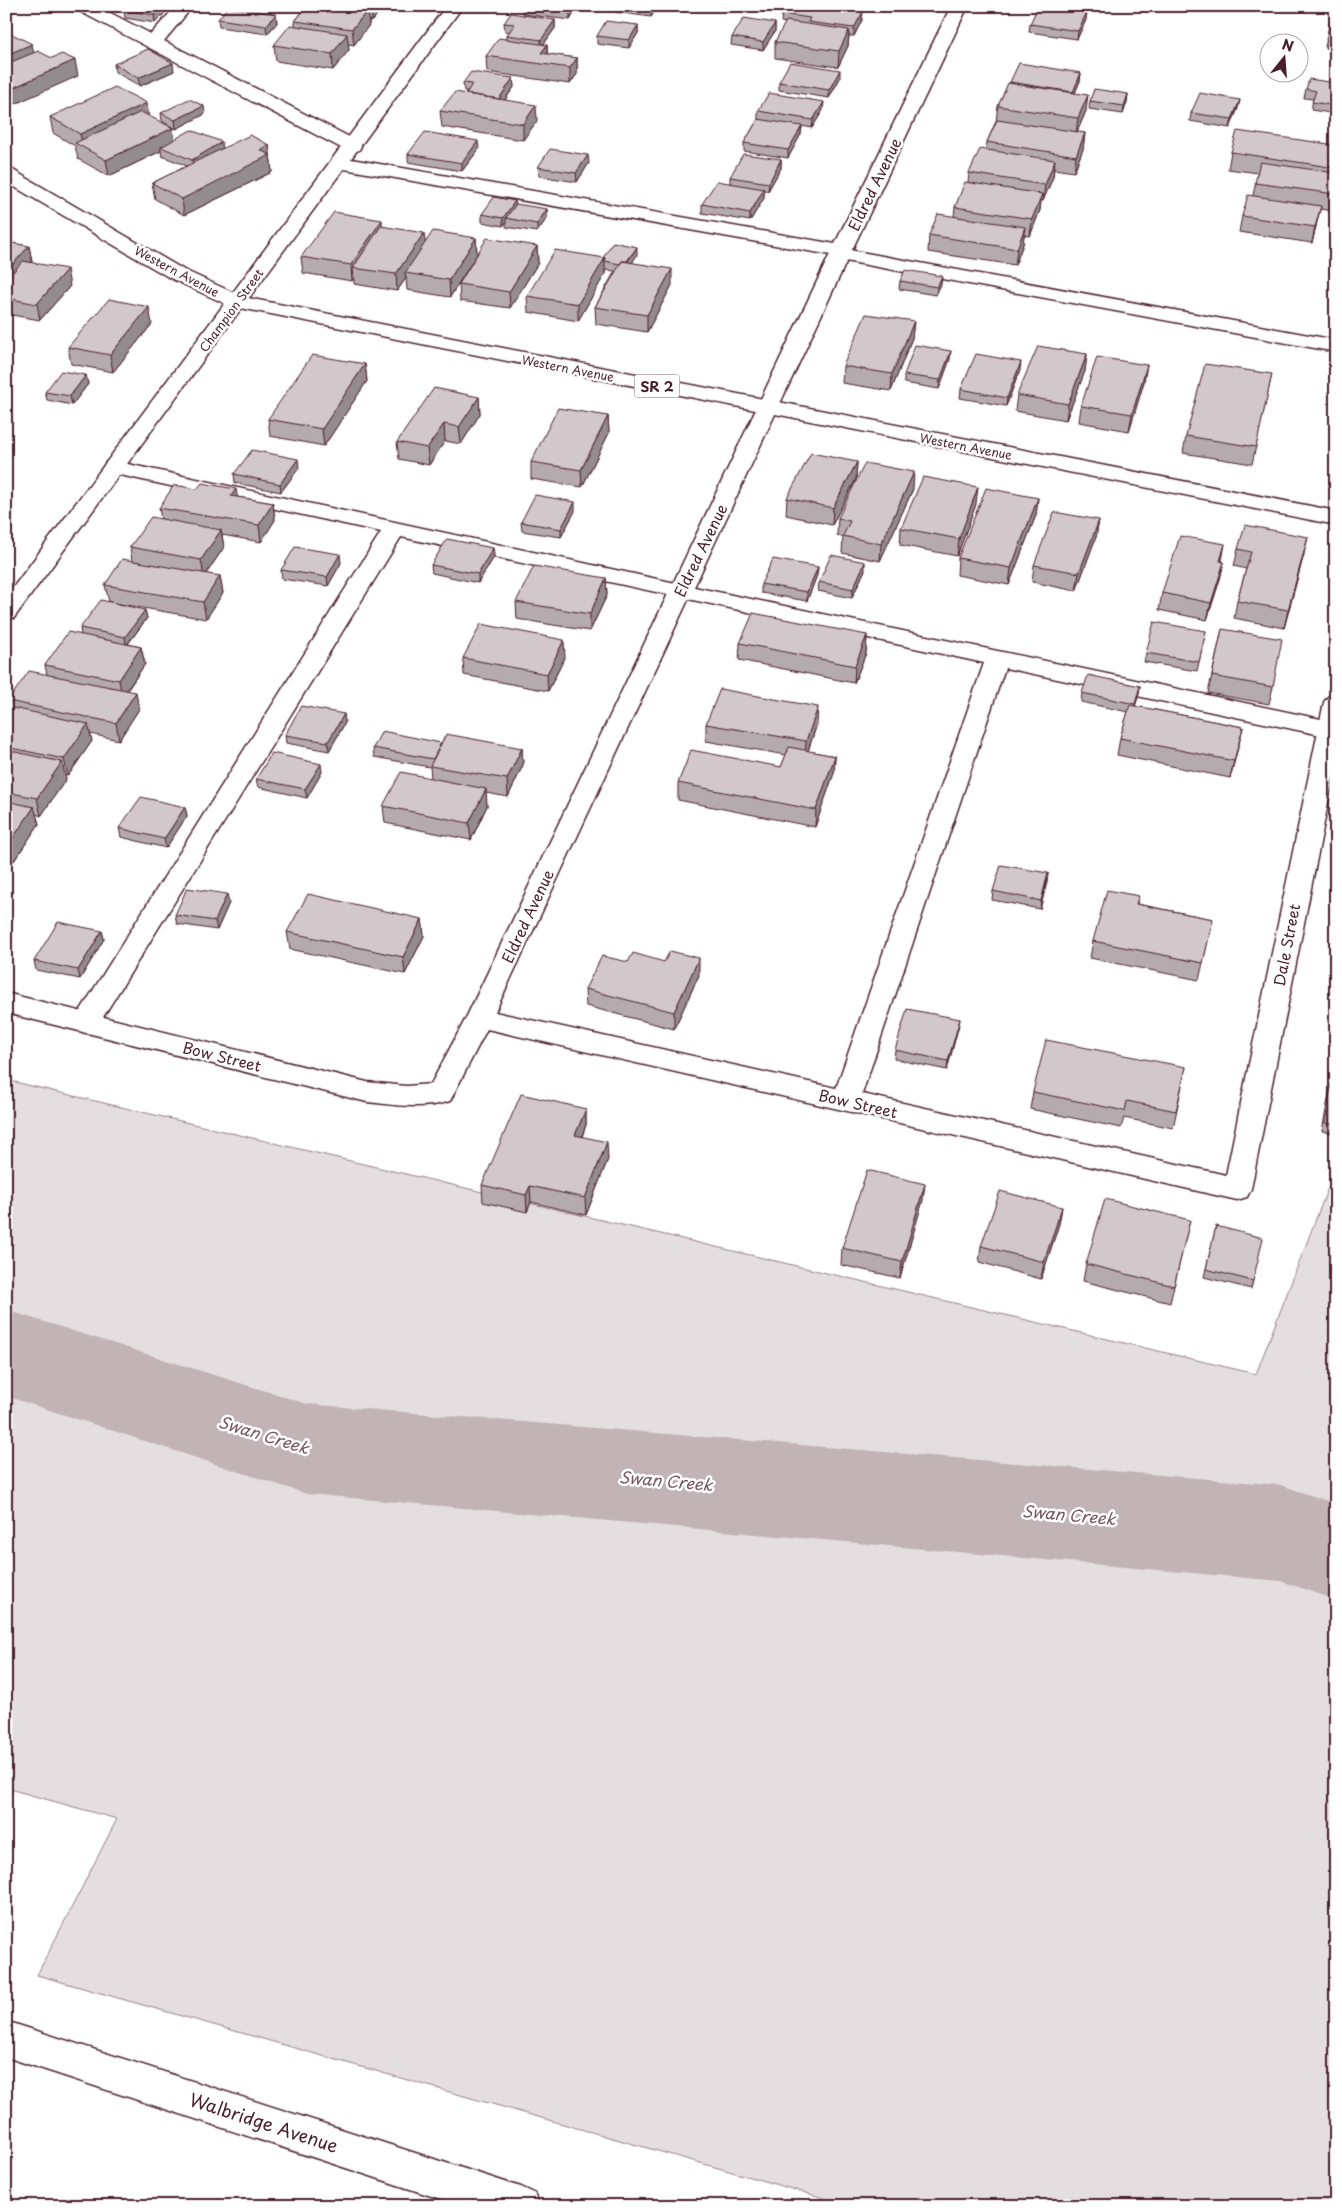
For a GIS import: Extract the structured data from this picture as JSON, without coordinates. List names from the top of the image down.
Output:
{
  "streets": {
    "street": [
      "Eldred Avenue",
      "Western Avenue",
      "Champion Street",
      "SR 2",
      "Dale Street",
      "Bow Street",
      "Walbridge Avenue"
    ]
  },
  "crossings": [
    ["Eldred Avenue", "Western Avenue"],
    ["Eldred Avenue", "Bow Street"],
    ["Western Avenue", "Champion Street"],
    ["Dale Street", "Bow Street"]
  ],
  "water": ["Swan Creek"],
  "north": "top"
}
